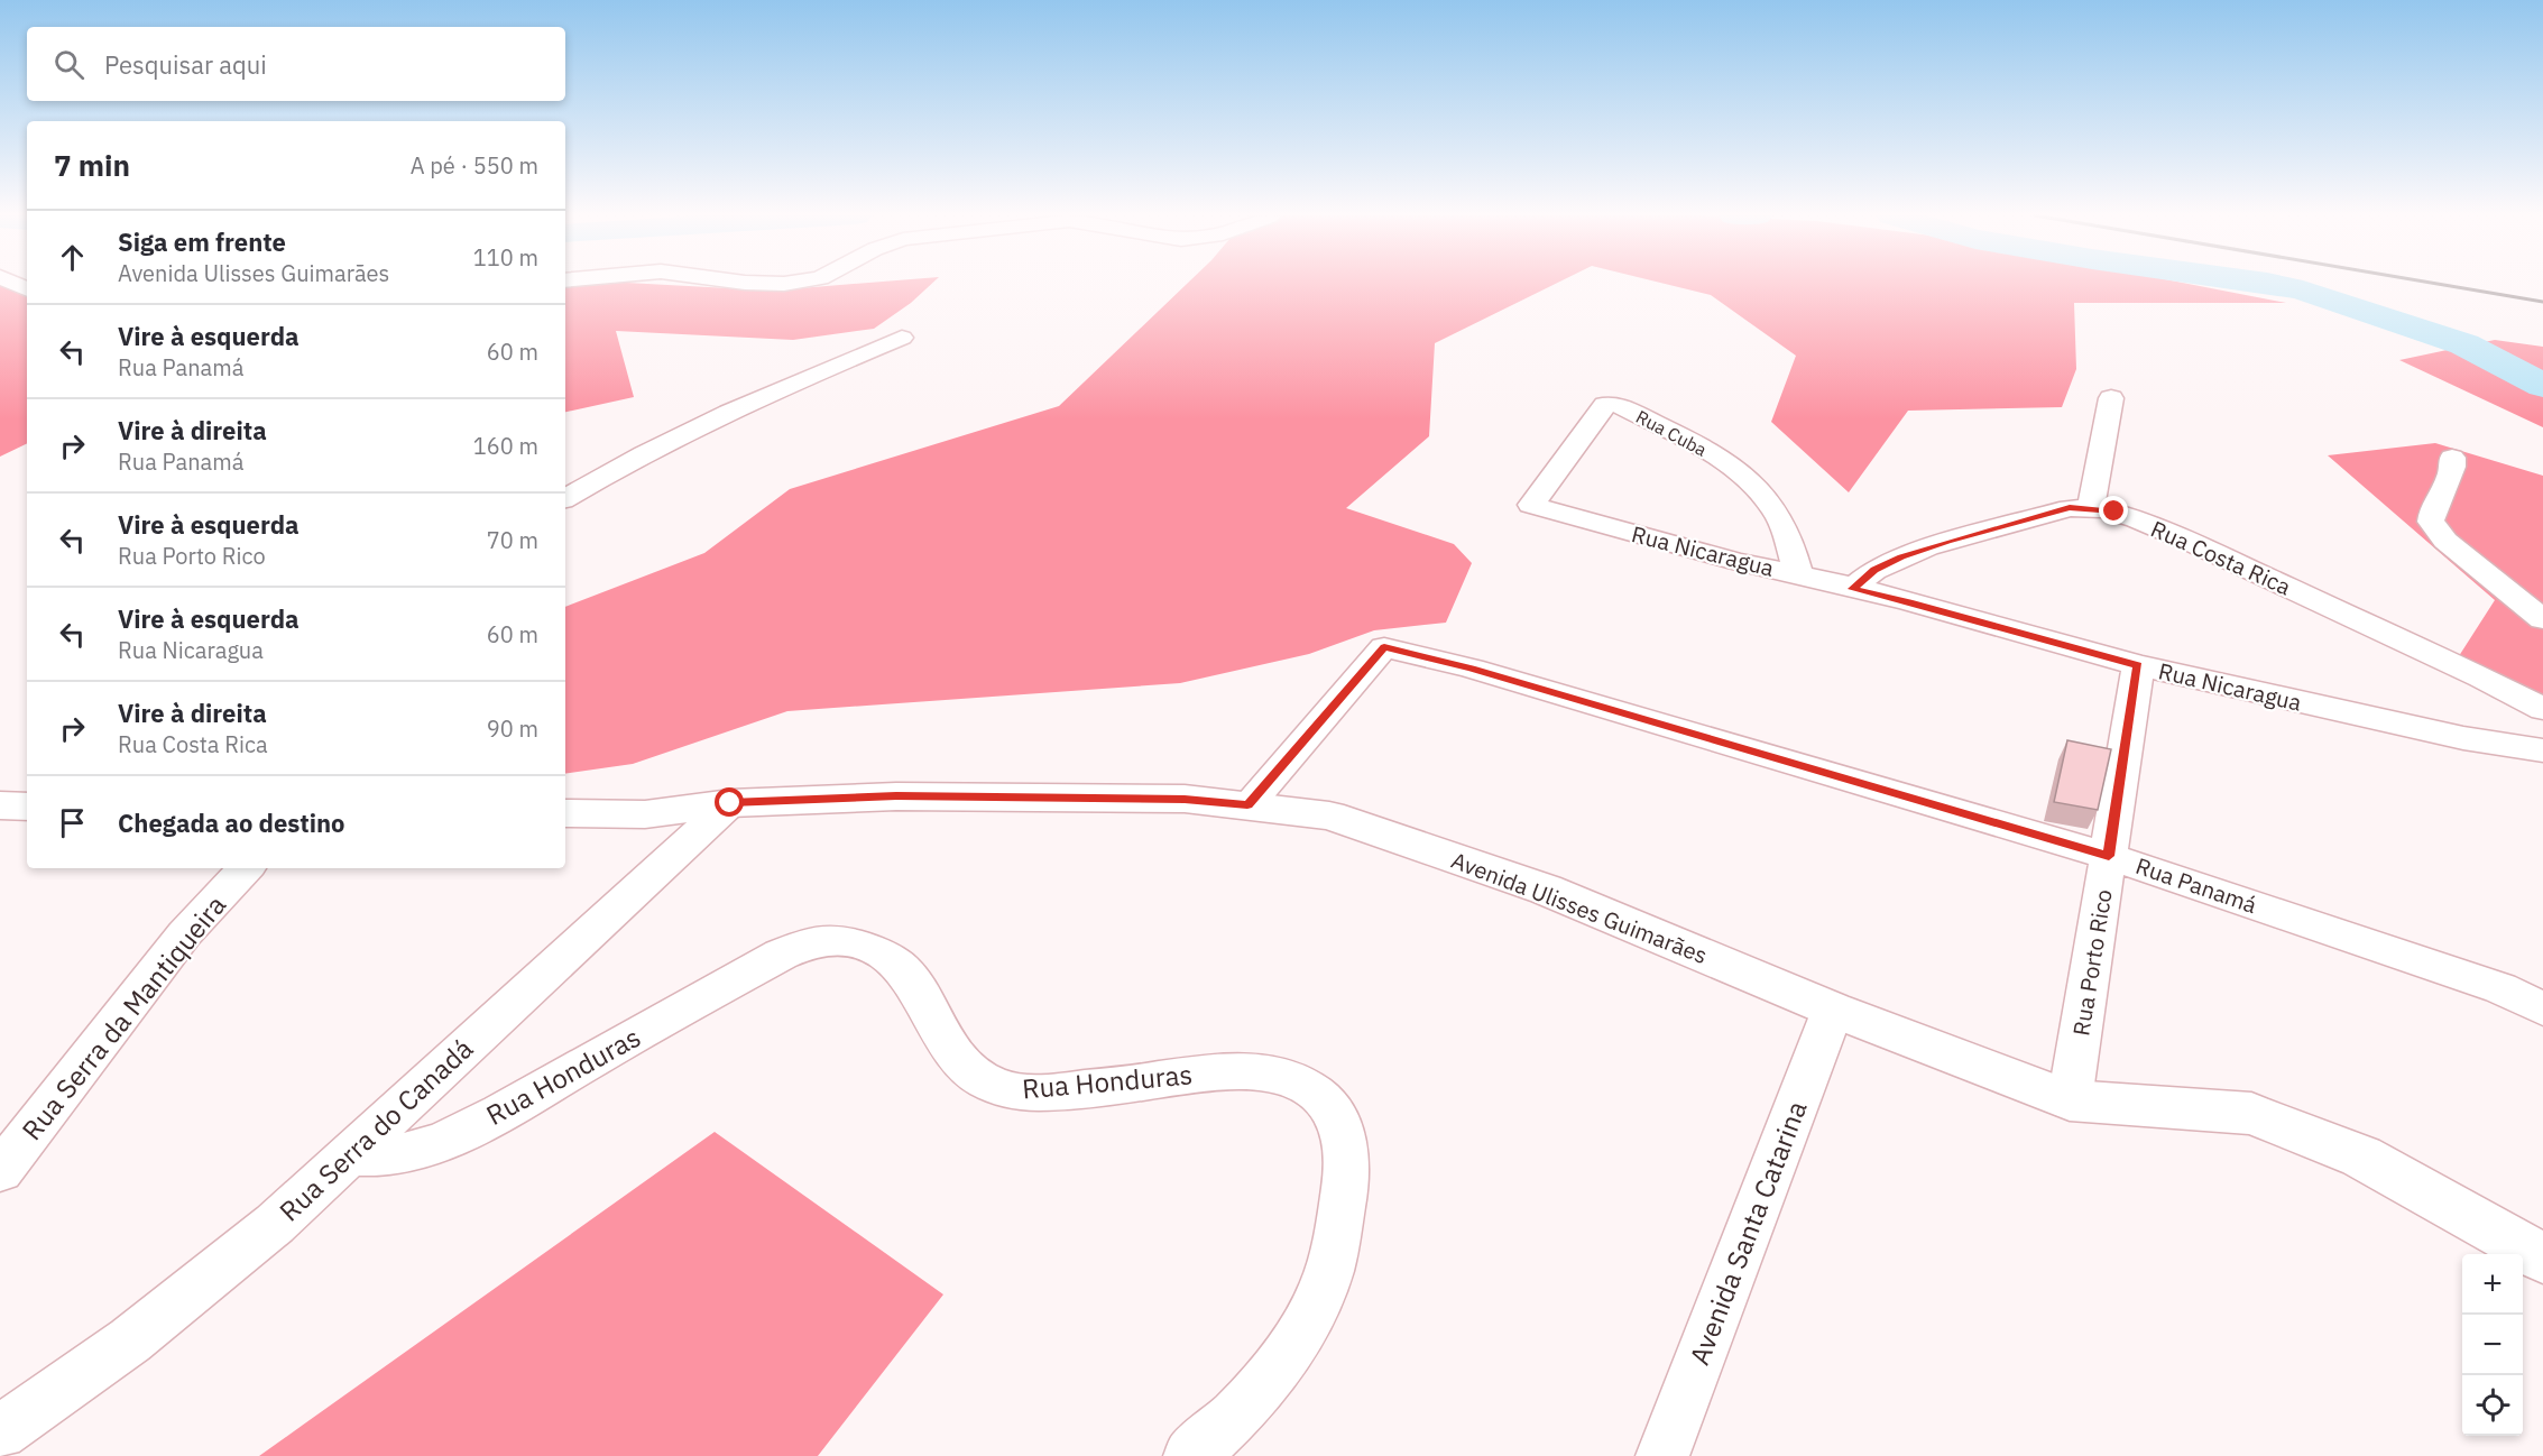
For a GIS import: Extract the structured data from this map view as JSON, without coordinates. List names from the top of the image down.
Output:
{
  "streets": {
    "main road": ["Avenida Ulisses Guimarães"],
    "street": [
      "Rua Cuba",
      "Rua Nicaragua",
      "Rua Costa Rica",
      "Rua Panamá",
      "Rua Porto Rico",
      "Rua Serra da Mantiqueira",
      "Rua Honduras",
      "Rua Serra do Canadá",
      "Avenida Santa Catarina"
    ]
  },
  "crossings": [
    ["Rua Cuba", "Rua Nicaragua"],
    ["Rua Nicaragua", "Rua Costa Rica"],
    ["Rua Nicaragua", "Rua Porto Rico"],
    ["Rua Panamá", "Avenida Ulisses Guimarães"],
    ["Rua Panamá", "Rua Porto Rico"],
    ["Avenida Ulisses Guimarães", "Rua Porto Rico"],
    ["Avenida Ulisses Guimarães", "Rua Serra do Canadá"],
    ["Avenida Ulisses Guimarães", "Avenida Santa Catarina"],
    ["Rua Honduras", "Rua Serra do Canadá"]
  ],
  "page": {
    "search": "Pesquisar aqui",
    "heading": ["7 min", "A pé · 550 m"],
    "list": [
      ["Siga em frente", "Avenida Ulisses Guimarães", "110 m"],
      ["Vire à esquerda", "Rua Panamá", "60 m"],
      ["Vire à direita", "Rua Panamá", "160 m"],
      ["Vire à esquerda", "Rua Porto Rico", "70 m"],
      ["Vire à esquerda", "Rua Nicaragua", "60 m"],
      ["Vire à direita", "Rua Costa Rica", "90 m"],
      "Chegada ao destino"
    ],
    "map_buttons": ["+", "−"]
  }
}
